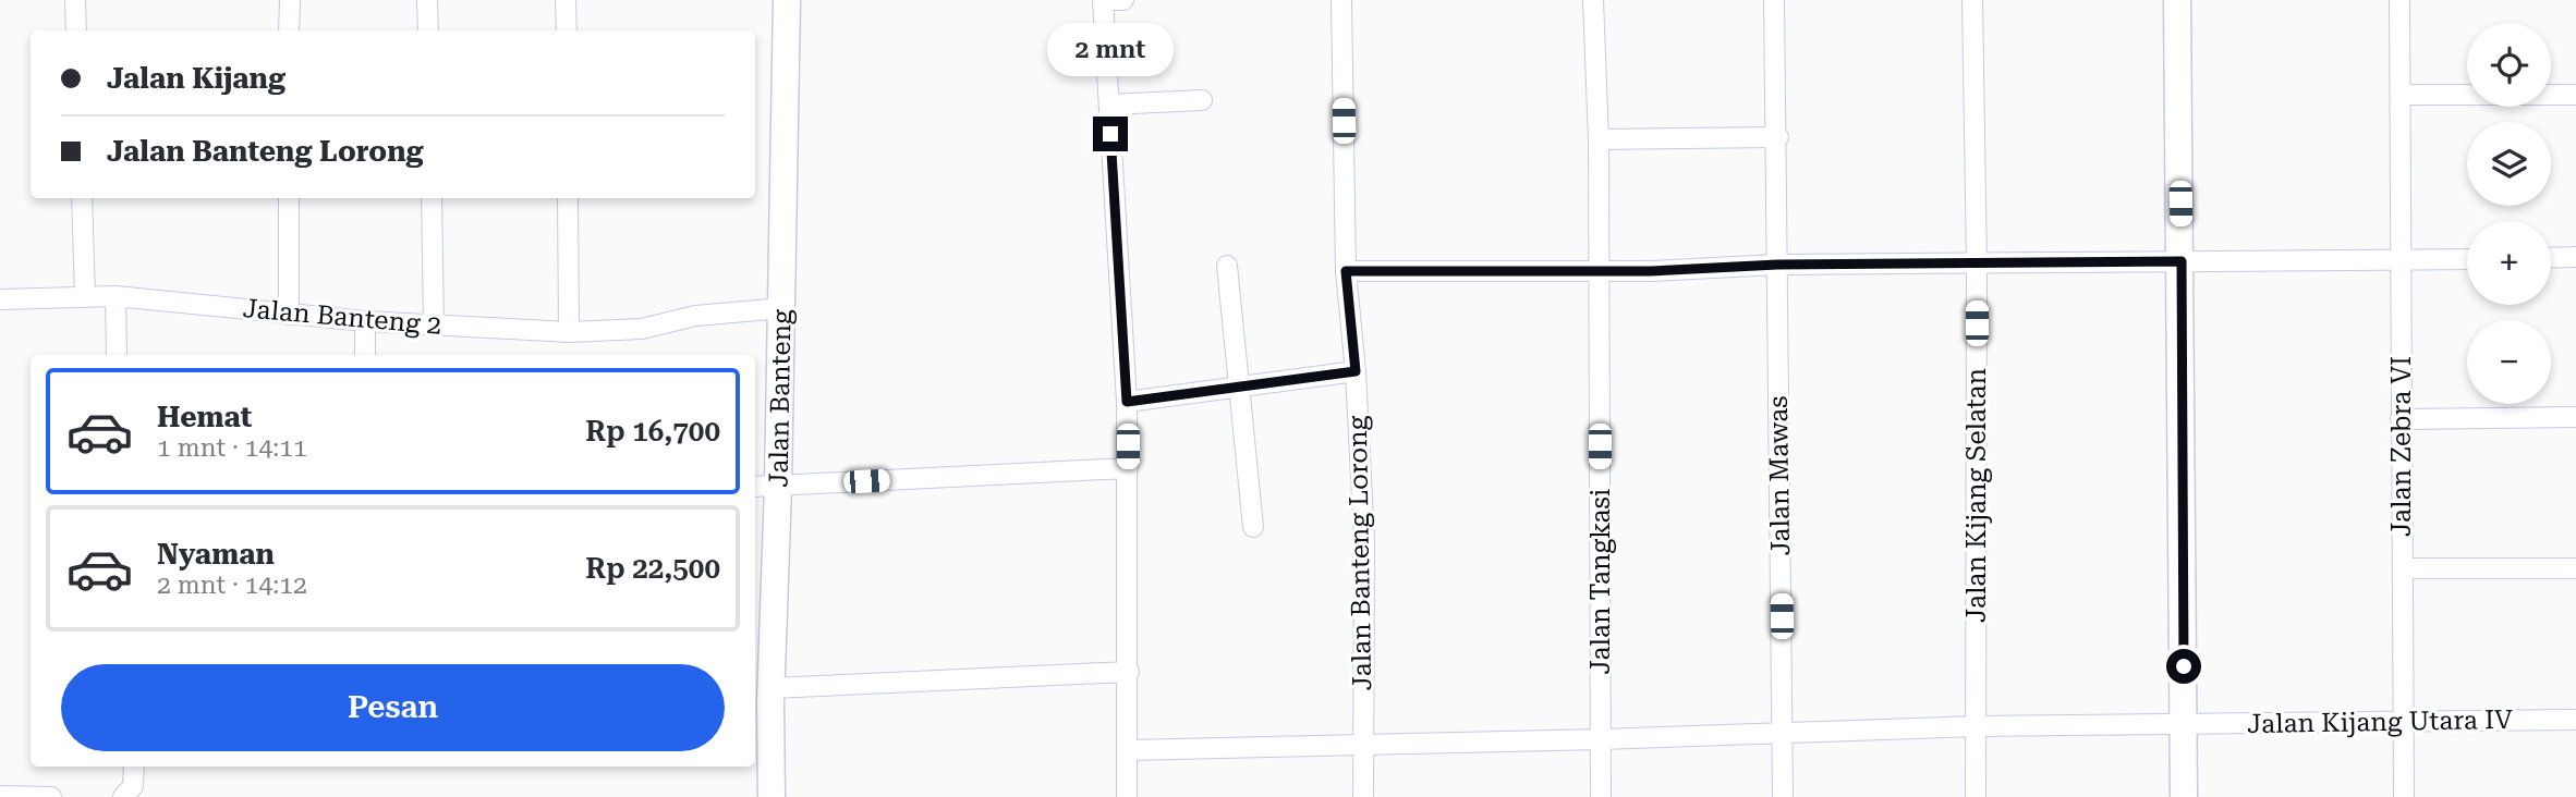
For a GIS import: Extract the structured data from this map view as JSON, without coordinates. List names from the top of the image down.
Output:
{
  "streets": {
    "street": [
      "Jalan Banteng 2",
      "Jalan Banteng",
      "Jalan Zebra VI",
      "Jalan Mawas",
      "Jalan Kijang Selatan",
      "Jalan Banteng Lorong",
      "Jalan Tangkasi",
      "Jalan Kijang Utara IV"
    ]
  },
  "crossings": [
    ["Jalan Banteng 2", "Jalan Banteng"],
    ["Jalan Zebra VI", "Jalan Kijang Utara IV"]
  ],
  "page": {
    "map_buttons": ["+", "−"],
    "bubble": "2 mnt",
    "banner": ["Jalan Kijang", "Jalan Banteng Lorong"],
    "list": [
      {
        "name": "Hemat",
        "note": "1 mnt · 14:11",
        "value": "Rp 16,700"
      },
      {
        "name": "Nyaman",
        "note": "2 mnt · 14:12",
        "value": "Rp 22,500"
      }
    ],
    "buttons": "Pesan"
  }
}
